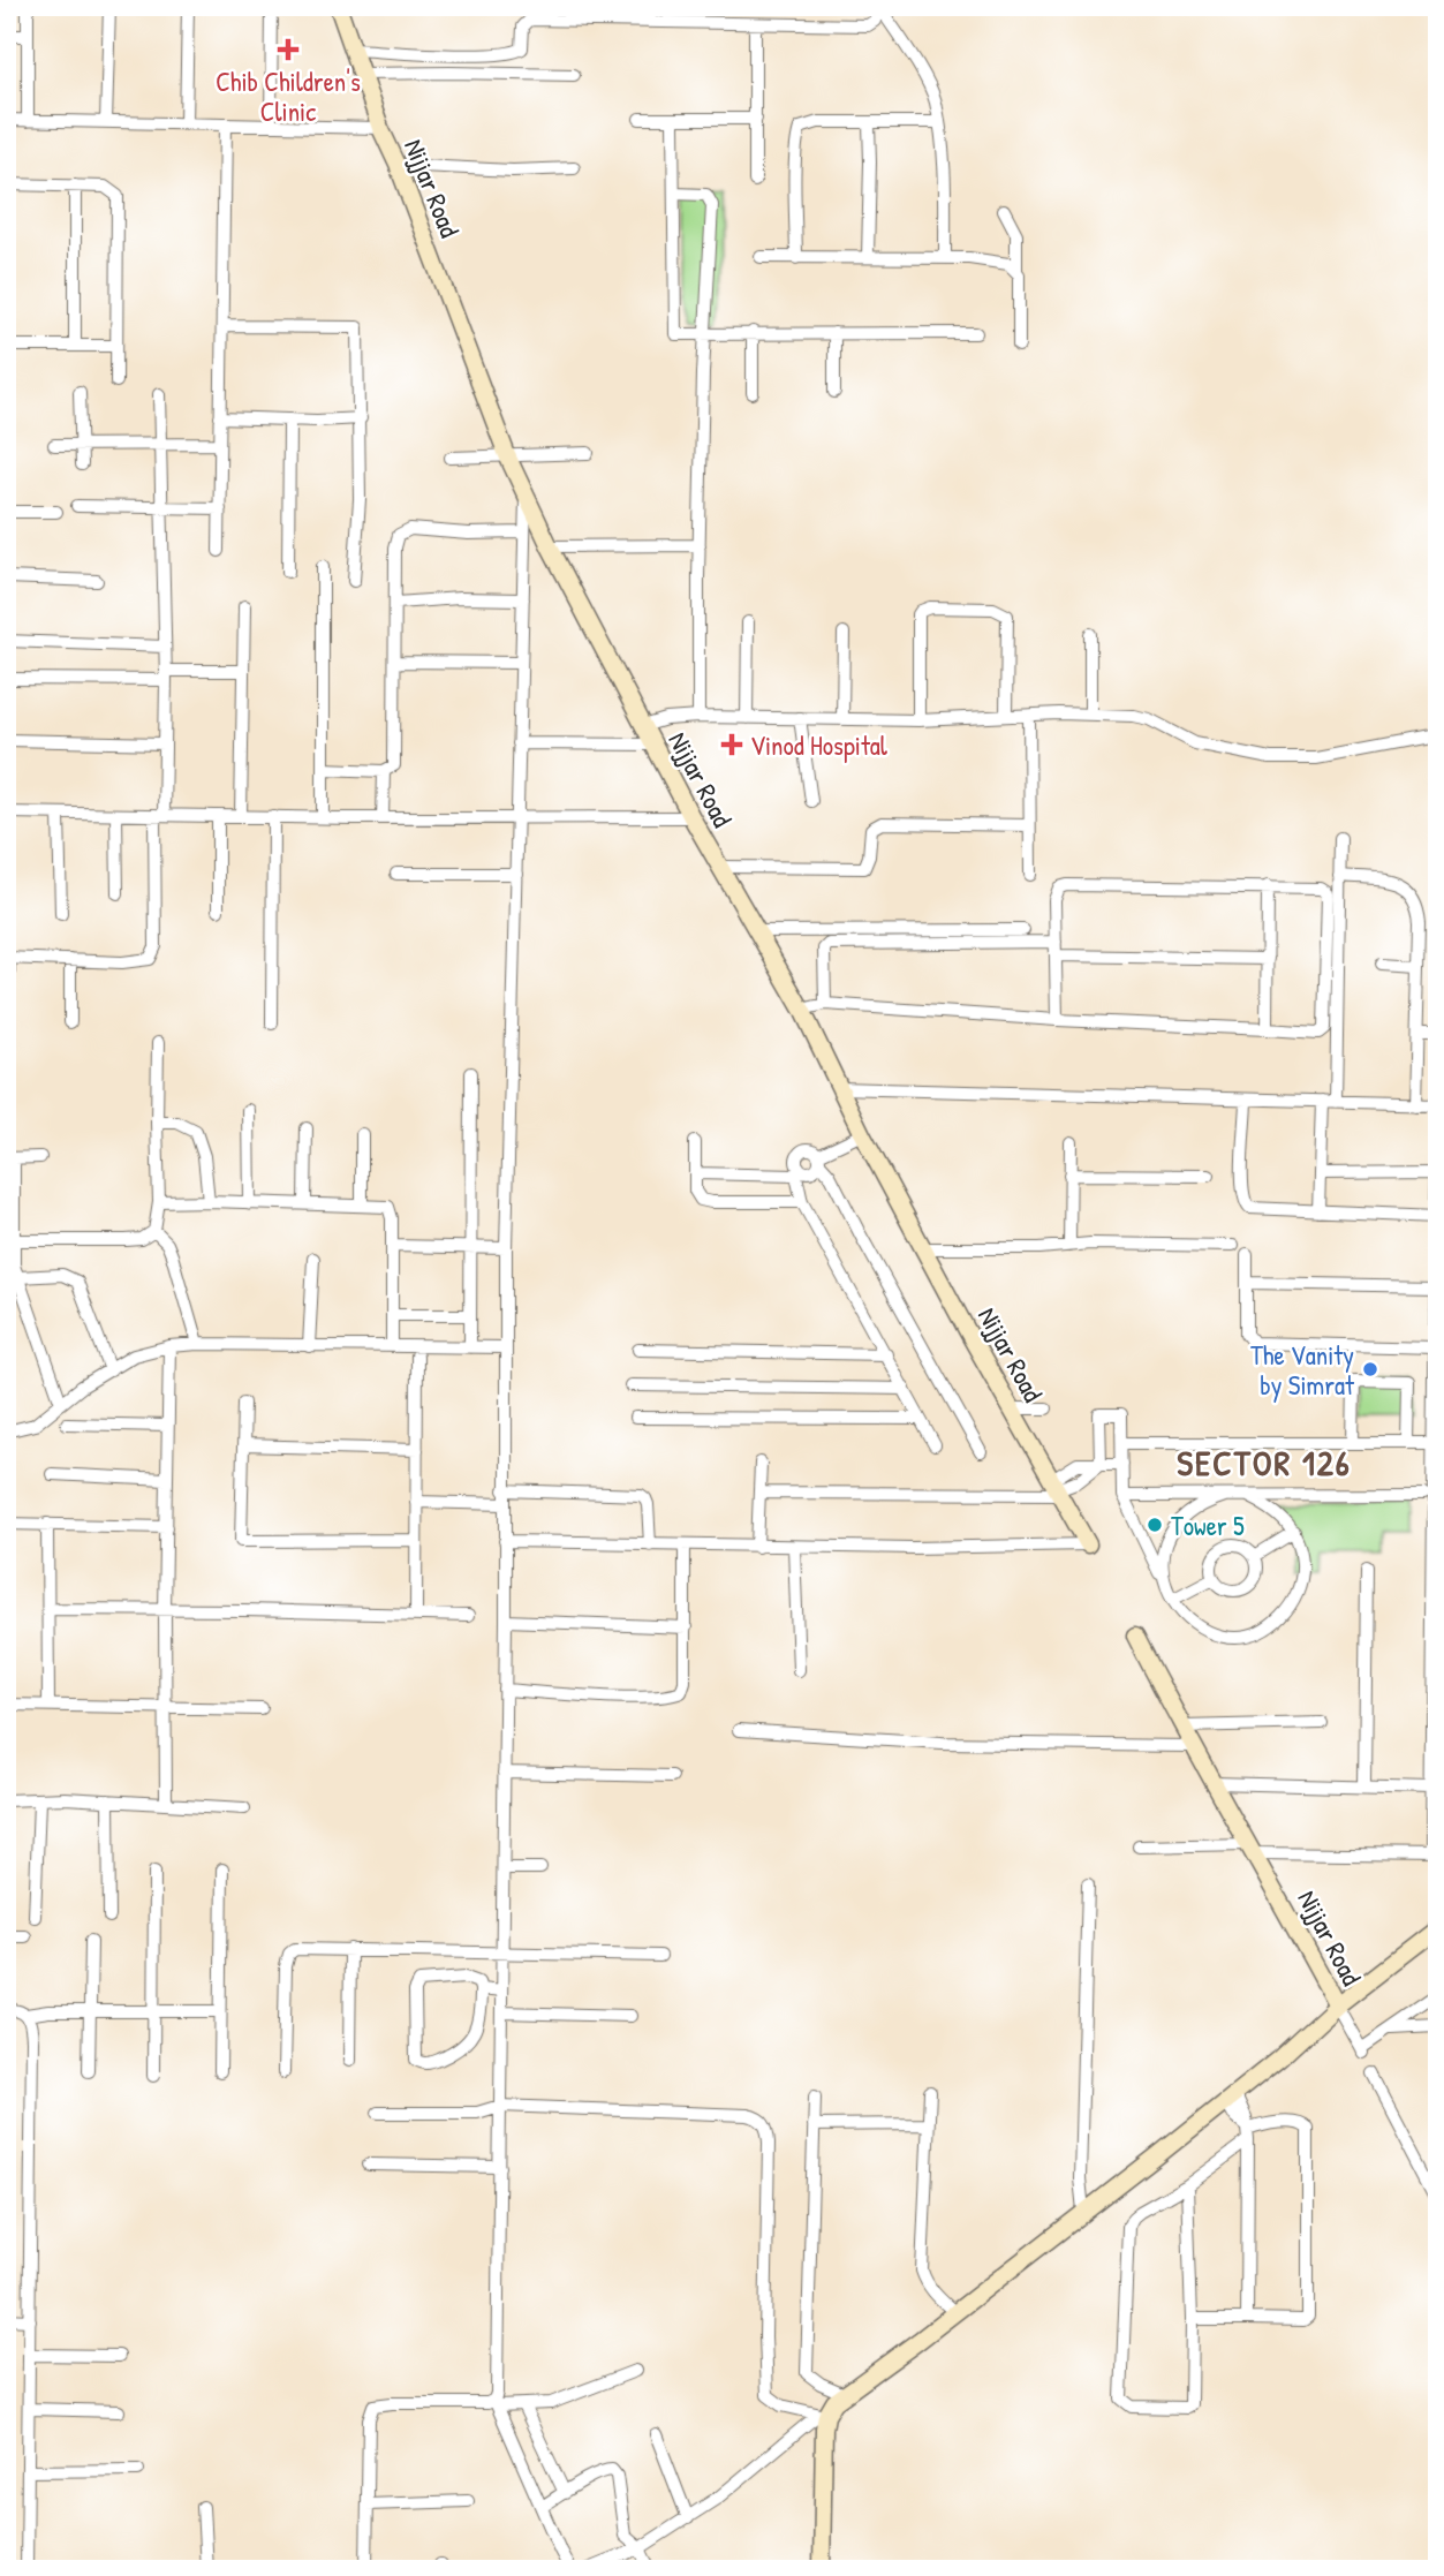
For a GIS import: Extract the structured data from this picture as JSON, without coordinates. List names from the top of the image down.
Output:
{
  "streets": {
    "street": ["Nijjar Road"]
  },
  "districts": ["SECTOR 126"],
  "places": {
    "health": ["Chib Children's Clinic", "Vinod Hospital"],
    "other": ["The Vanity by Simrat", "Tower 5"]
  }
}
